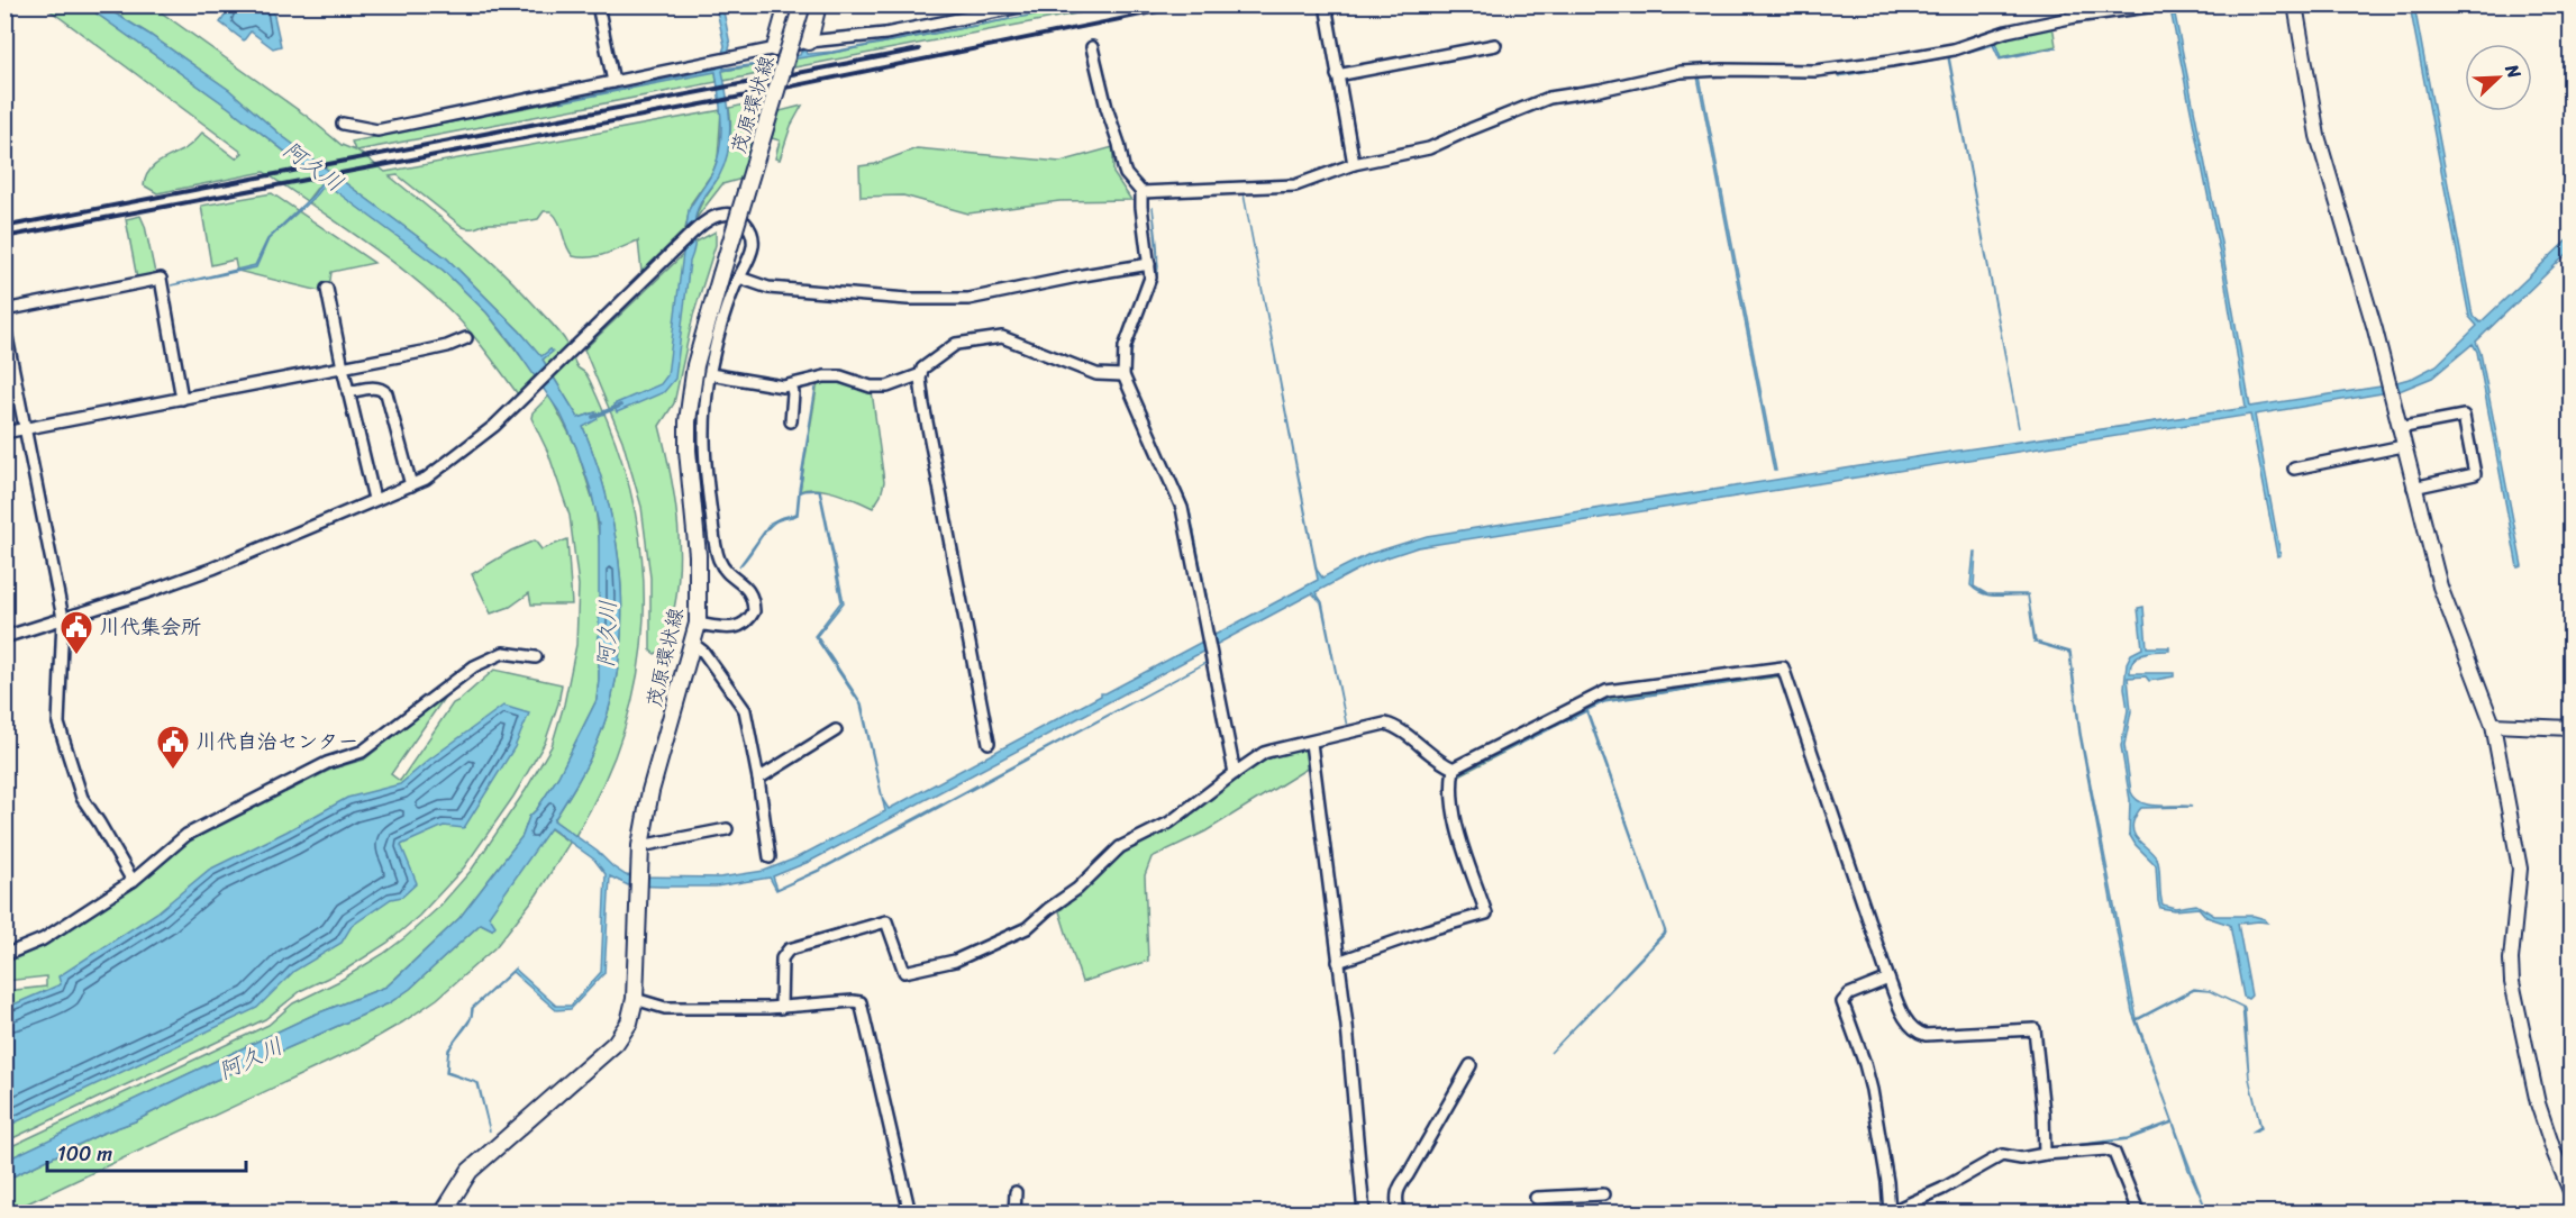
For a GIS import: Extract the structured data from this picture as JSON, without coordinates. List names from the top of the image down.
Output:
{
  "streets": {
    "main road": ["茂原環状線"]
  },
  "water": ["阿久川"],
  "places": {
    "public building": ["川代集会所", "川代自治センター"]
  },
  "scale_bar": "100 m",
  "north": "top right"
}
